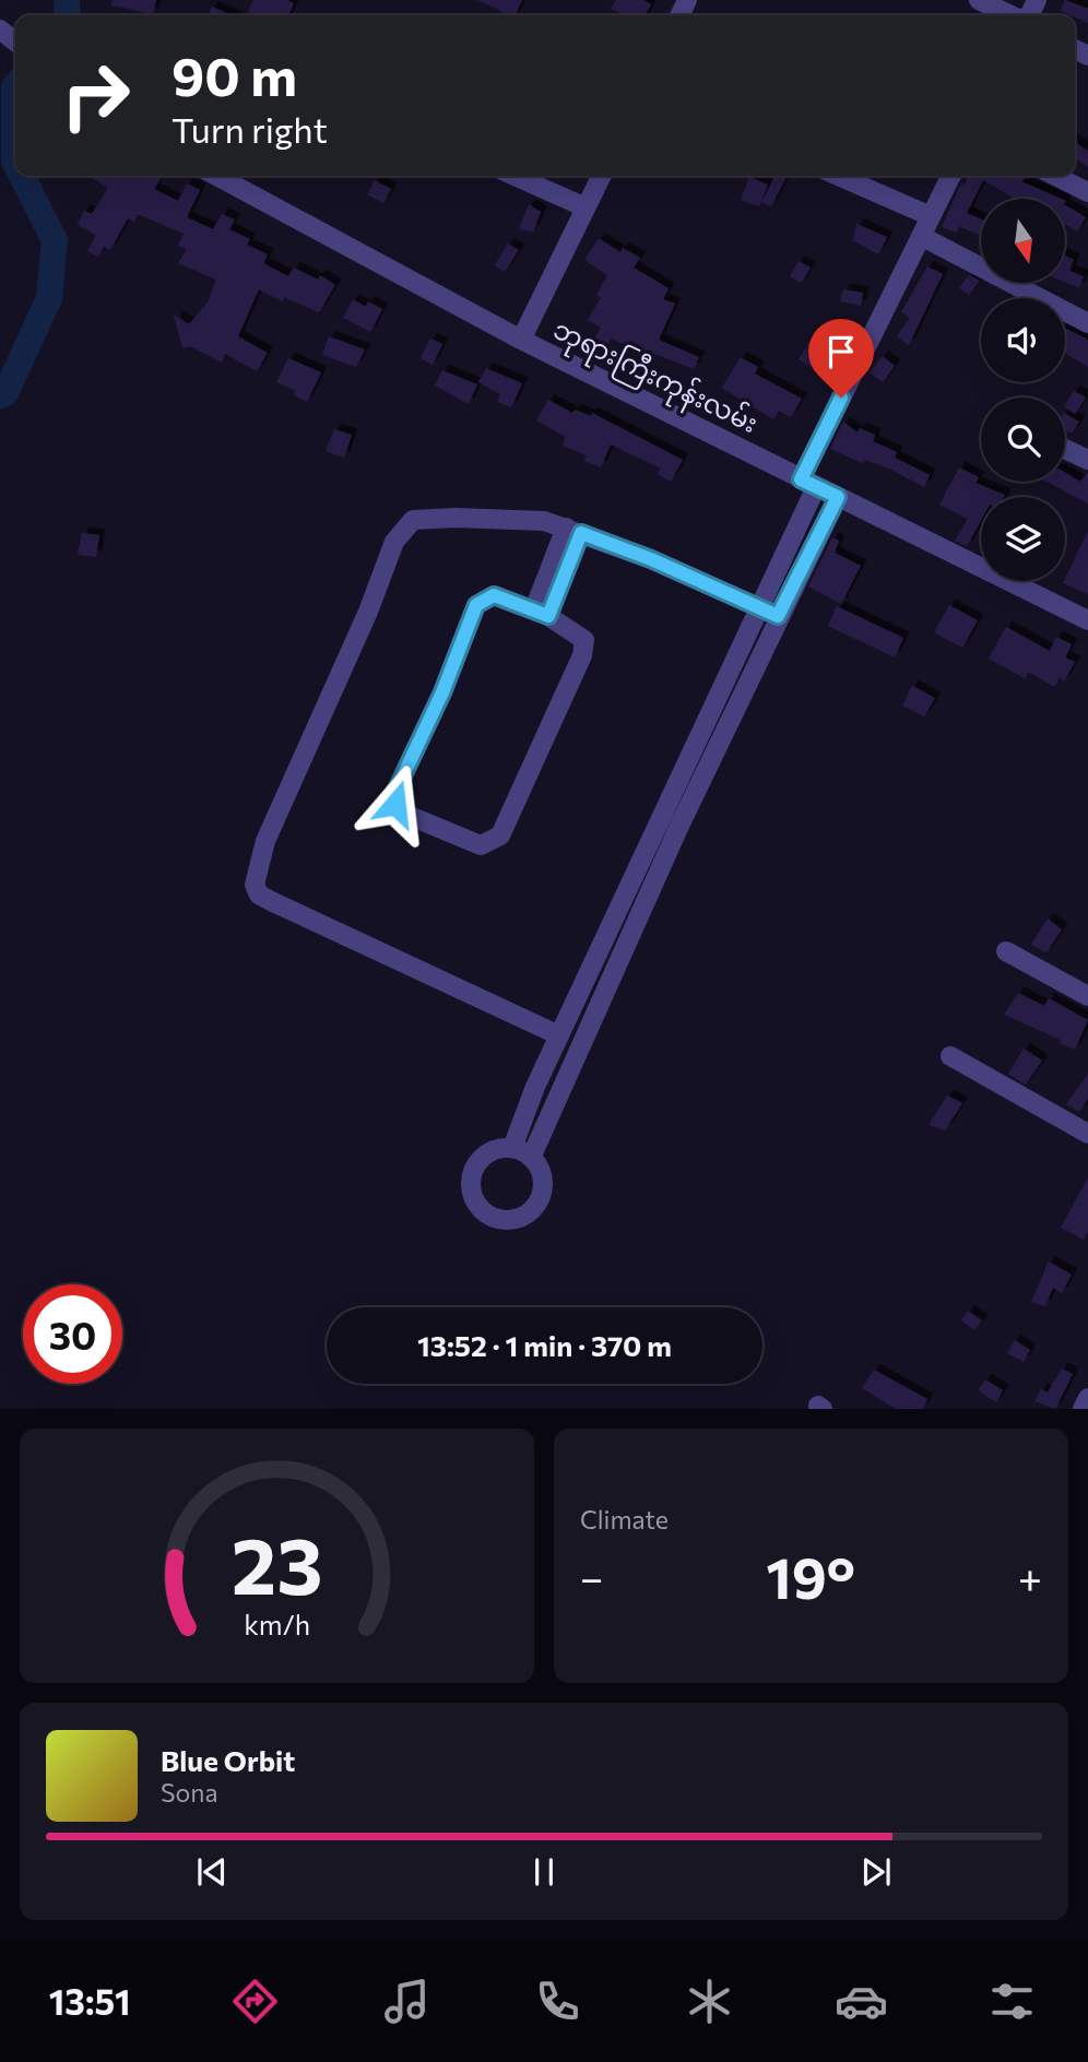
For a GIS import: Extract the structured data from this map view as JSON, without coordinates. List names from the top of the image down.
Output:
{
  "streets": {
    "street": ["ဘုရားကြီးကုန်းလမ်း"]
  },
  "north": "bottom",
  "page": {
    "turn": ["90 m", "Turn right"],
    "limit": "30",
    "trip": "13:52 · 1 min · 370 m",
    "tile": "Climate",
    "heat": ["−", "19°", "+"],
    "song": ["Blue Orbit", "Sona"],
    "tabs": "13:51",
    "gauge": ["23", "km/h"]
  }
}
